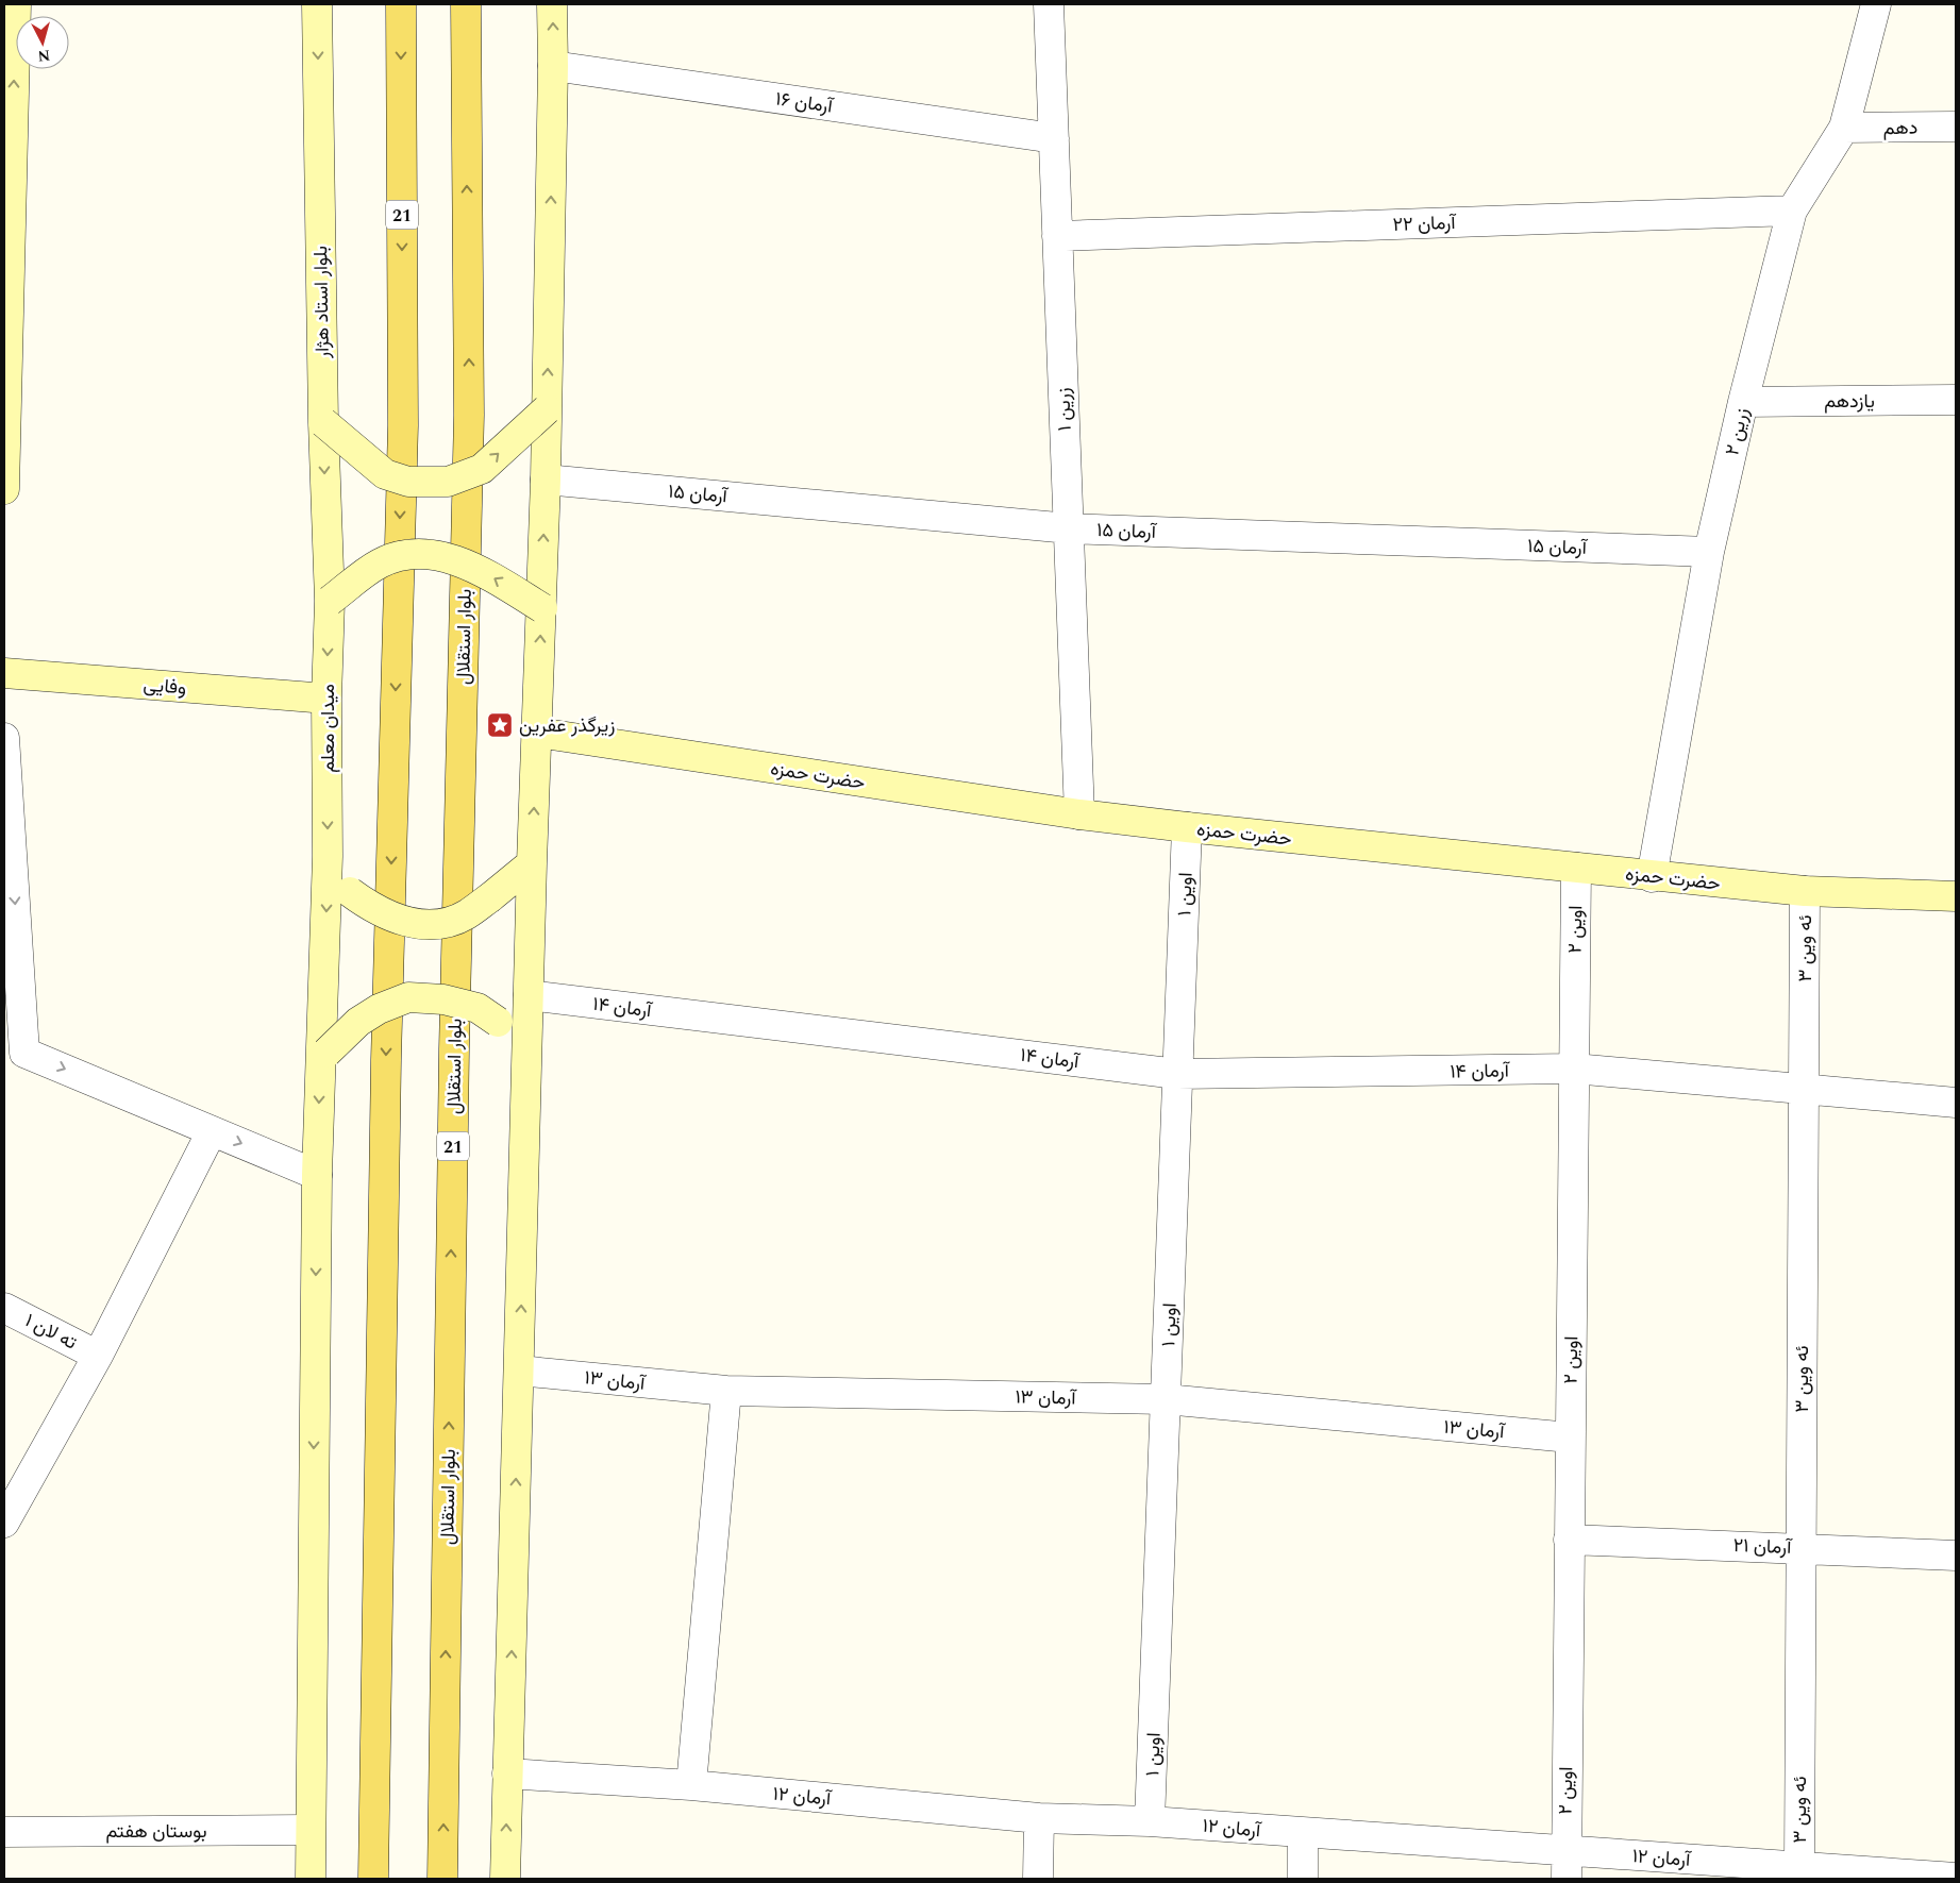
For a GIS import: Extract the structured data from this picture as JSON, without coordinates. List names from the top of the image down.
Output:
{
  "streets": {
    "main road": [
      "21",
      "بلوار استاد هژار",
      "بلوار استقلال",
      "وفایی",
      "میدان معلم",
      "حضرت حمزه"
    ],
    "street": [
      "آرمان ۱۶",
      "دهم",
      "آرمان ۲۲",
      "یازدهم",
      "زرین ۱",
      "زرین ۲",
      "آرمان ۱۵",
      "اوین ۱",
      "اوین ۲",
      "ئه وین ۳",
      "آرمان ۱۴",
      "ته لان ۱",
      "آرمان ۱۳",
      "آرمان ۲۱",
      "آرمان ۱۲",
      "بوستان هفتم"
    ]
  },
  "crossings": [
    ["آرمان ۱۶", "زرین ۱"],
    ["دهم", "زرین ۲"],
    ["آرمان ۲۲", "زرین ۱"],
    ["آرمان ۲۲", "زرین ۲"],
    ["بلوار استاد هژار", "میدان معلم"],
    ["یازدهم", "زرین ۲"],
    ["زرین ۱", "آرمان ۱۵"],
    ["زرین ۱", "حضرت حمزه"],
    ["زرین ۲", "آرمان ۱۵"],
    ["زرین ۲", "حضرت حمزه"],
    ["وفایی", "میدان معلم"],
    ["میدان معلم", "بوستان هفتم"],
    ["حضرت حمزه", "اوین ۱"],
    ["حضرت حمزه", "اوین ۲"],
    ["حضرت حمزه", "ئه وین ۳"],
    ["اوین ۱", "آرمان ۱۴"],
    ["اوین ۱", "آرمان ۱۳"],
    ["اوین ۱", "آرمان ۱۲"],
    ["اوین ۲", "آرمان ۱۴"],
    ["اوین ۲", "آرمان ۱۳"],
    ["اوین ۲", "آرمان ۲۱"],
    ["اوین ۲", "آرمان ۱۲"],
    ["ئه وین ۳", "آرمان ۱۴"],
    ["ئه وین ۳", "آرمان ۲۱"],
    ["ئه وین ۳", "آرمان ۱۲"]
  ],
  "places": {
    "place": ["زیرگذر عفرین"]
  },
  "north": "bottom"
}
